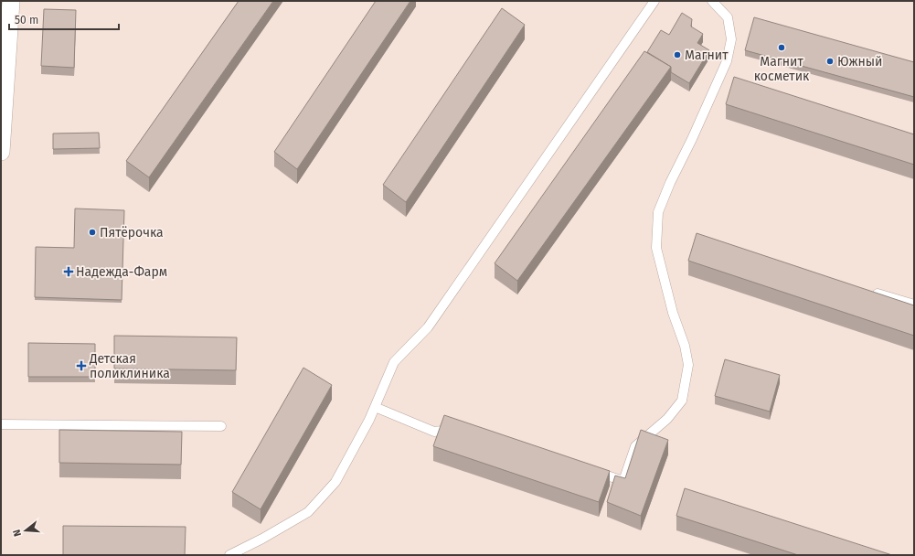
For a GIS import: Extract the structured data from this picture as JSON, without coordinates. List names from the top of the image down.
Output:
{
  "places": {
    "other": [
      "Магнит косметик",
      "Магнит",
      "Южный",
      "Пятёрочка"
    ],
    "health": ["Надежда-Фарм", "Детская поликлиника"]
  },
  "scale_bar": "50 m",
  "north": "left"
}
